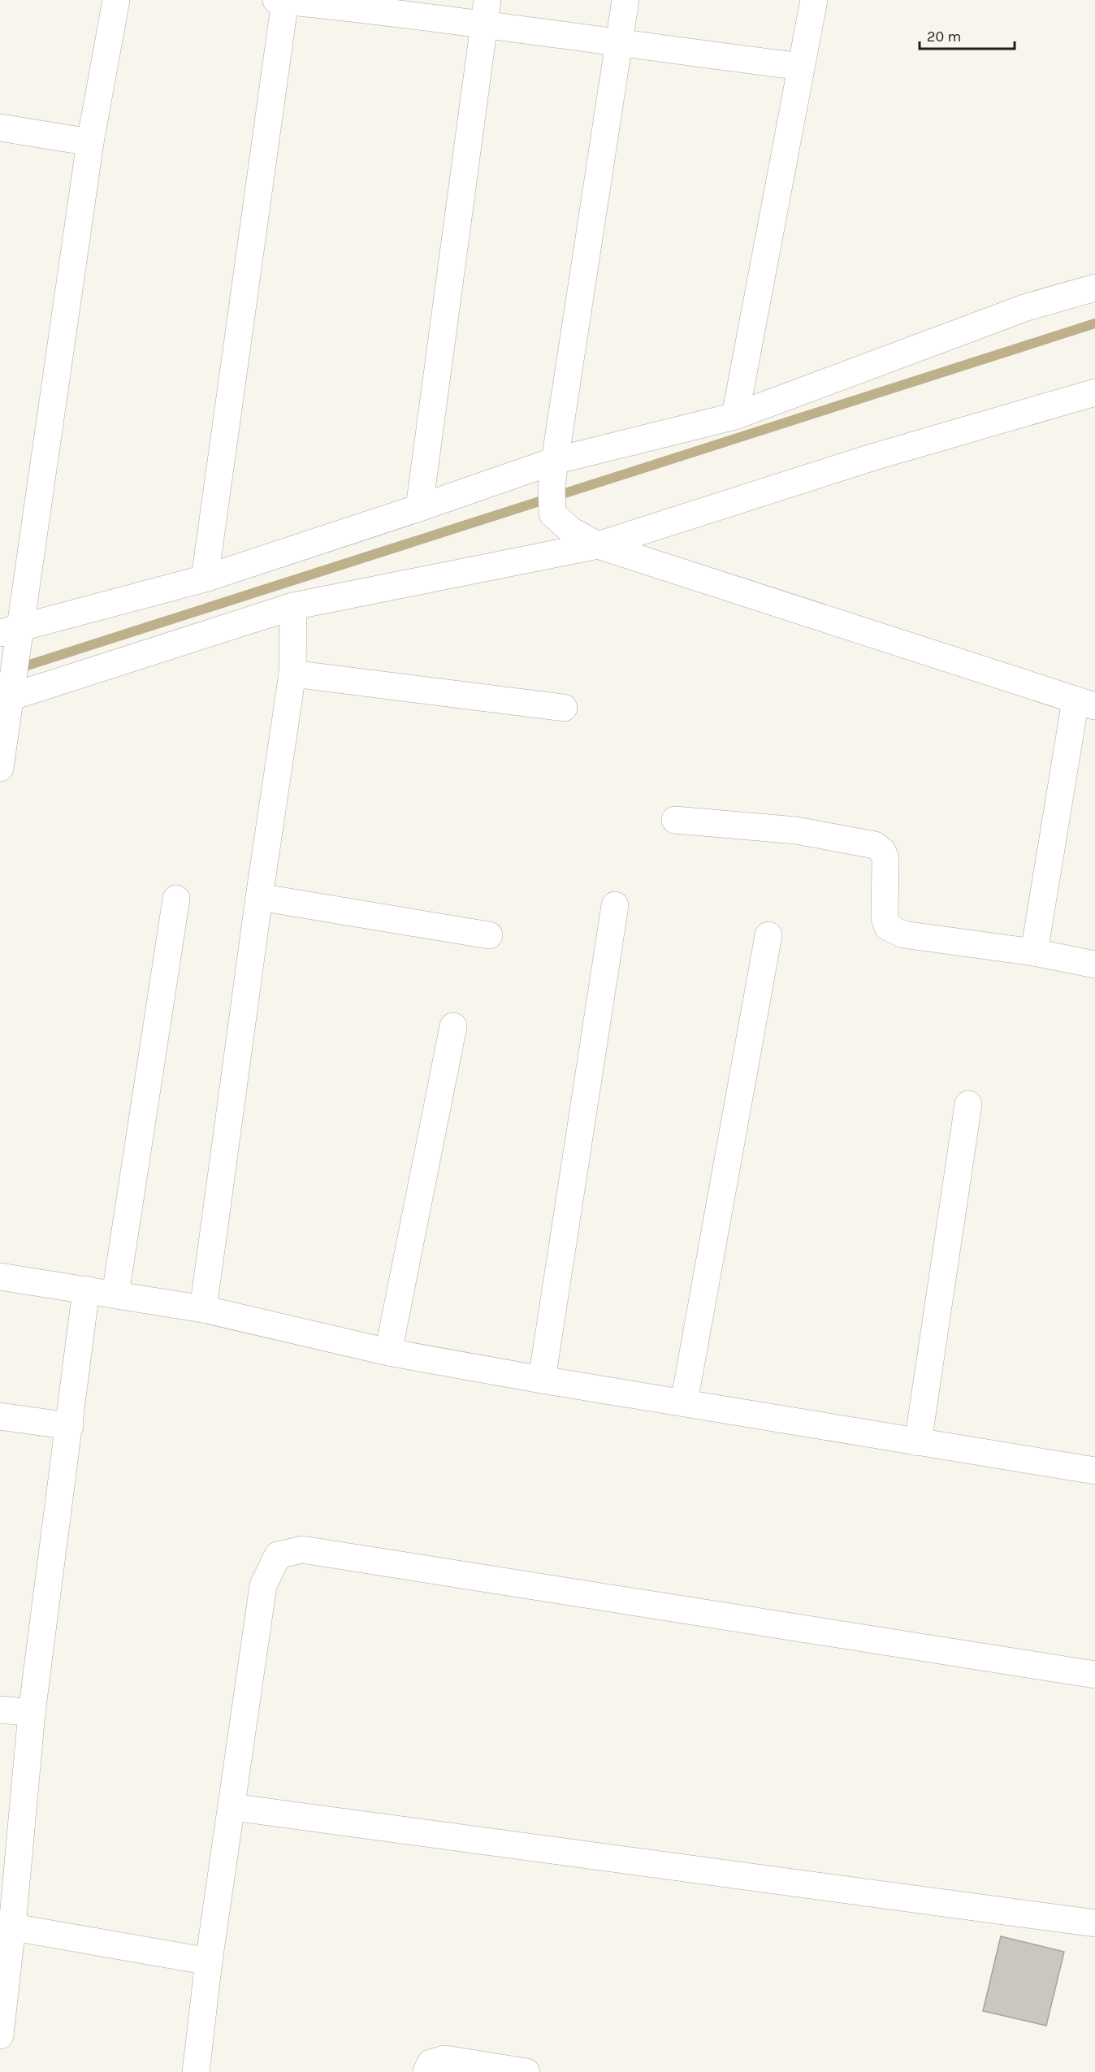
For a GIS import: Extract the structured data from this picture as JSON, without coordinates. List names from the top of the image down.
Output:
{
  "scale_bar": "20 m"
}
